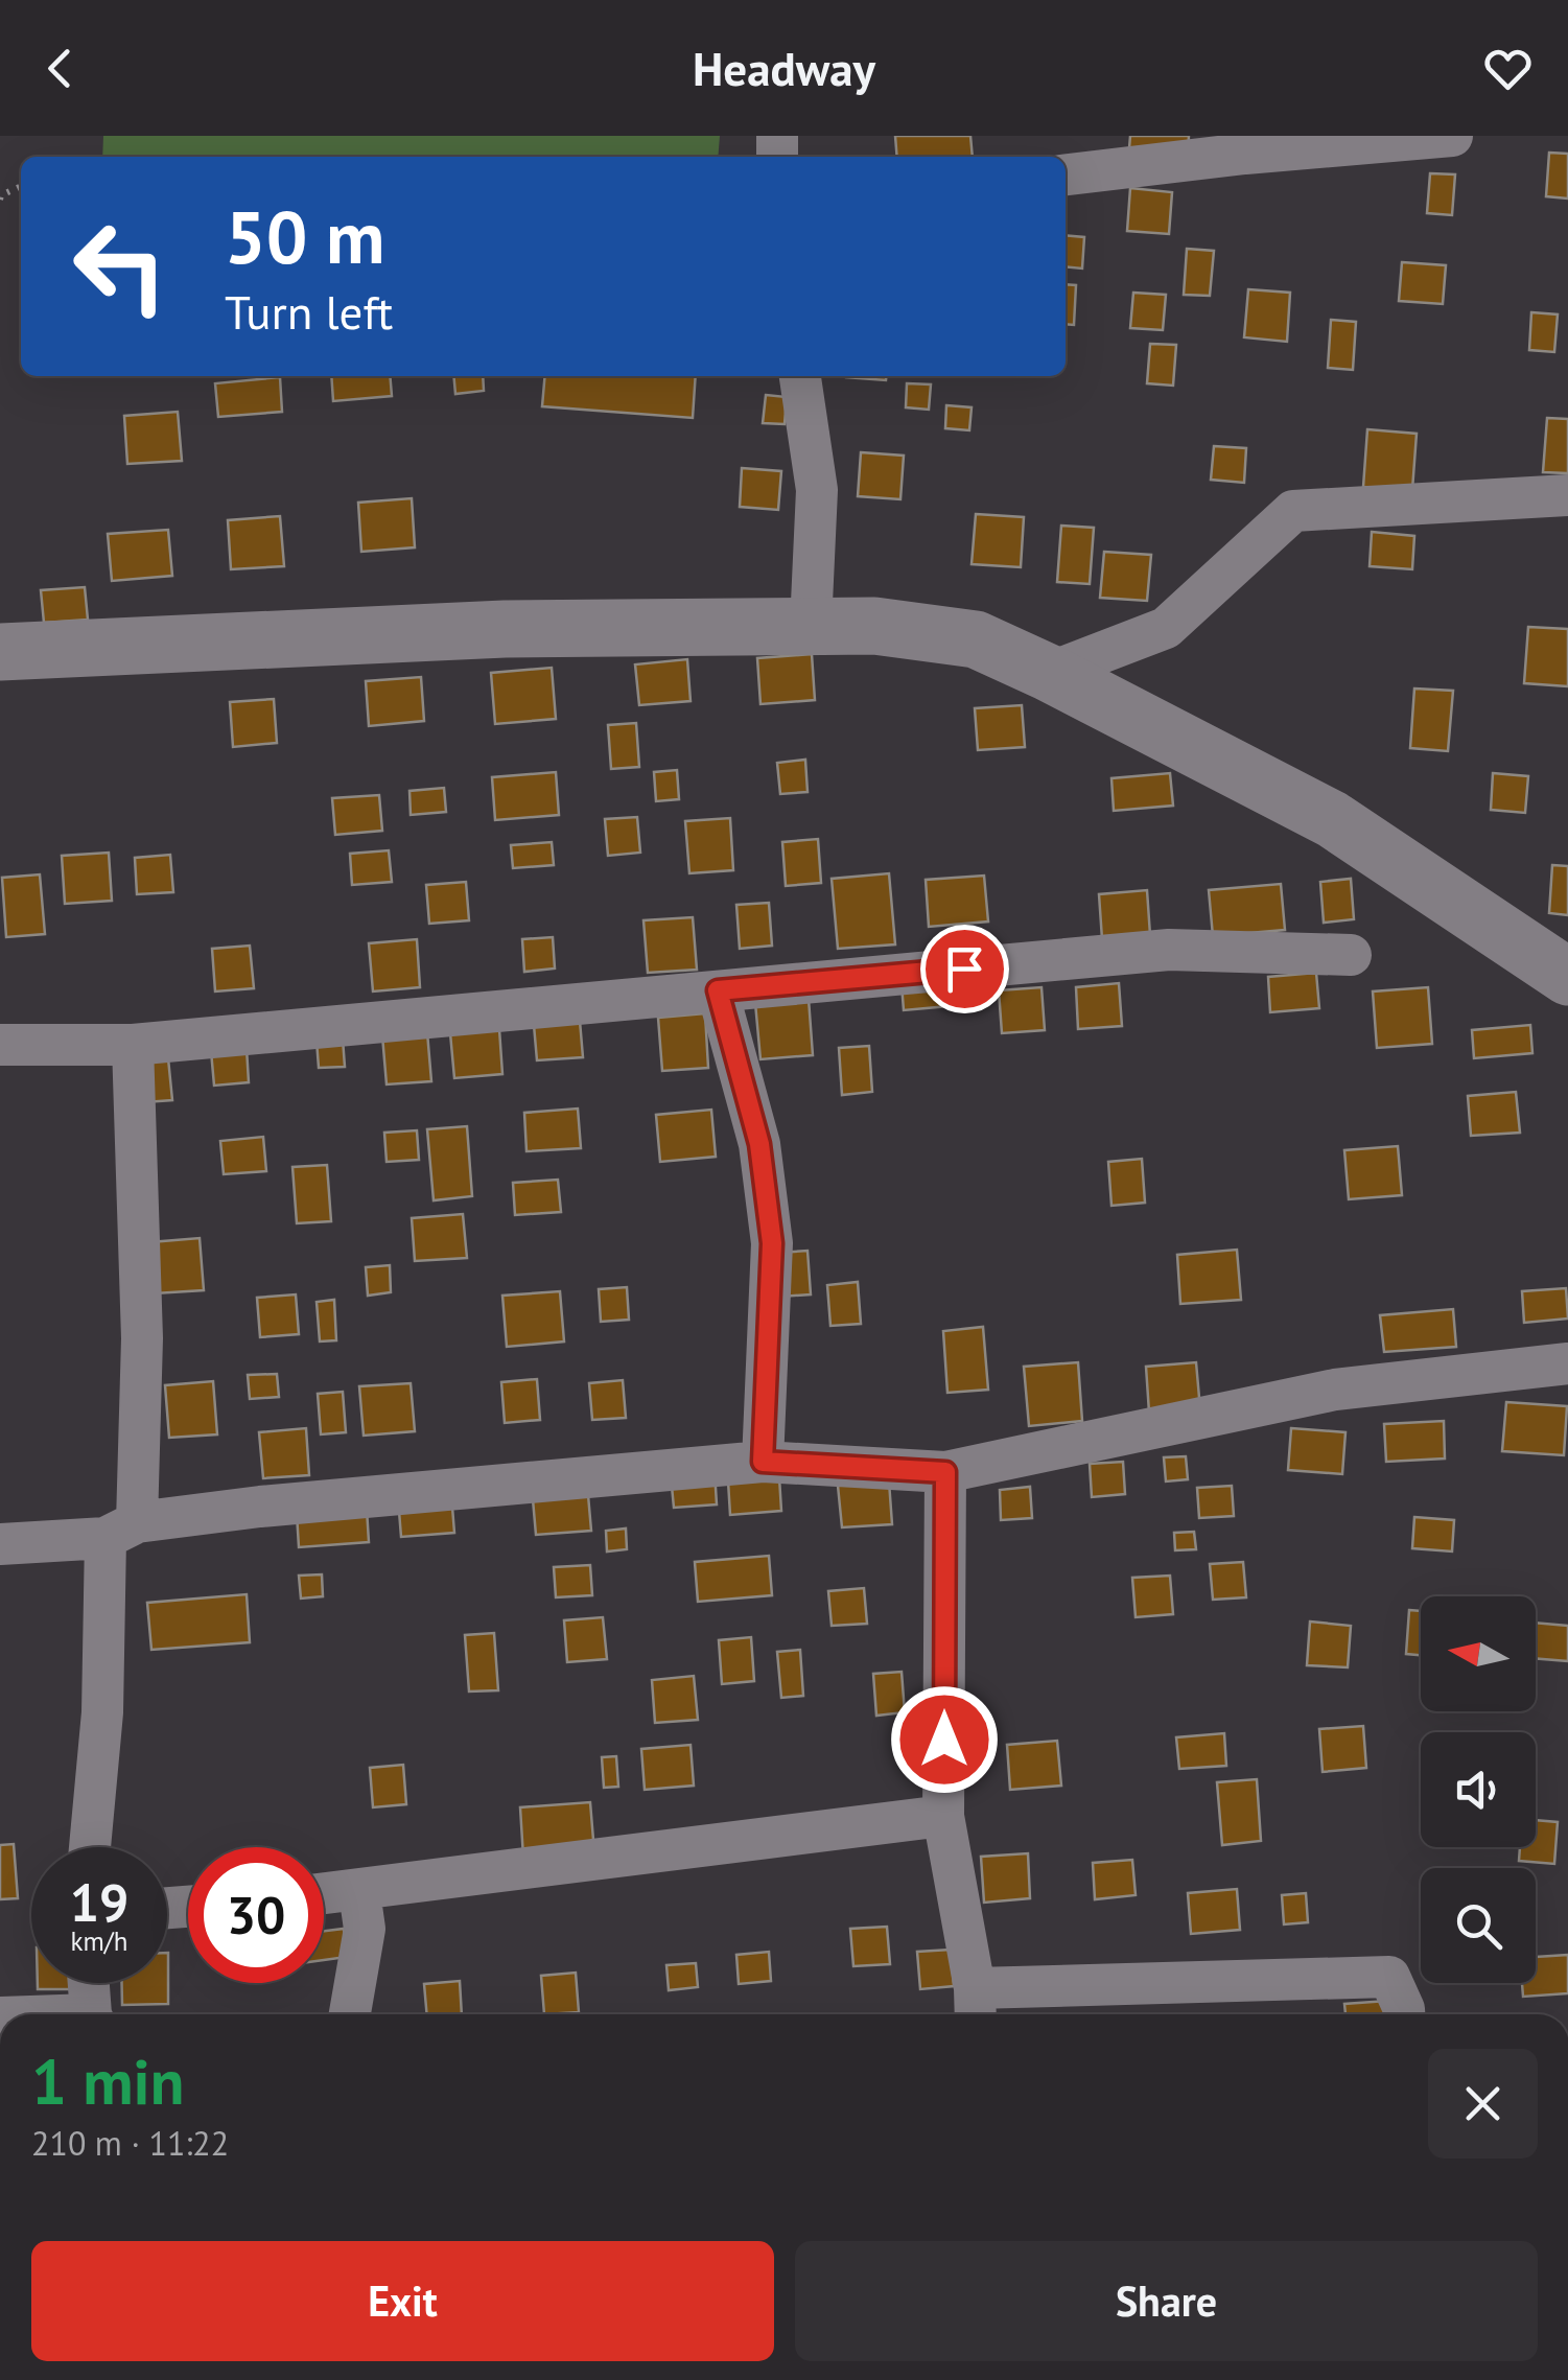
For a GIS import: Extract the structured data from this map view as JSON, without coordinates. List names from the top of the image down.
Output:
{
  "north": "left",
  "page": {
    "header": "Headway",
    "turn": ["50 m", "Turn left"],
    "speed": "19 km/h",
    "limit": "30",
    "heading": ["1 min", "210 m · 11:22"],
    "buttons": ["Exit", "Share"]
  }
}
